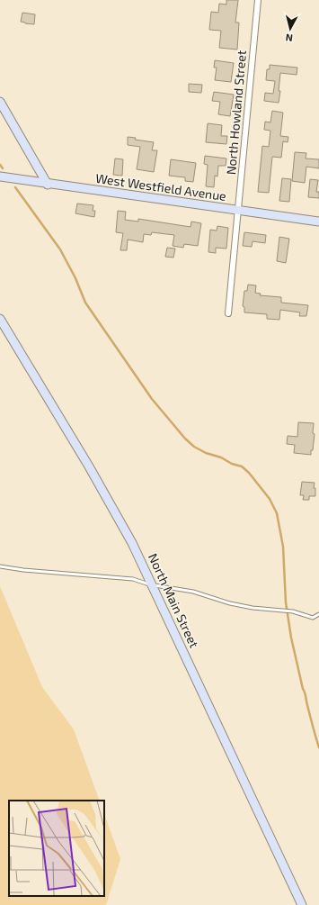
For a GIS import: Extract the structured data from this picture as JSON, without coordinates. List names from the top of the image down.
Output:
{
  "streets": {
    "main road": ["West Westfield Avenue", "North Main Street"],
    "street": ["North Howland Street"]
  },
  "crossings": [
    ["North Howland Street", "West Westfield Avenue"]
  ],
  "north": "bottom"
}
